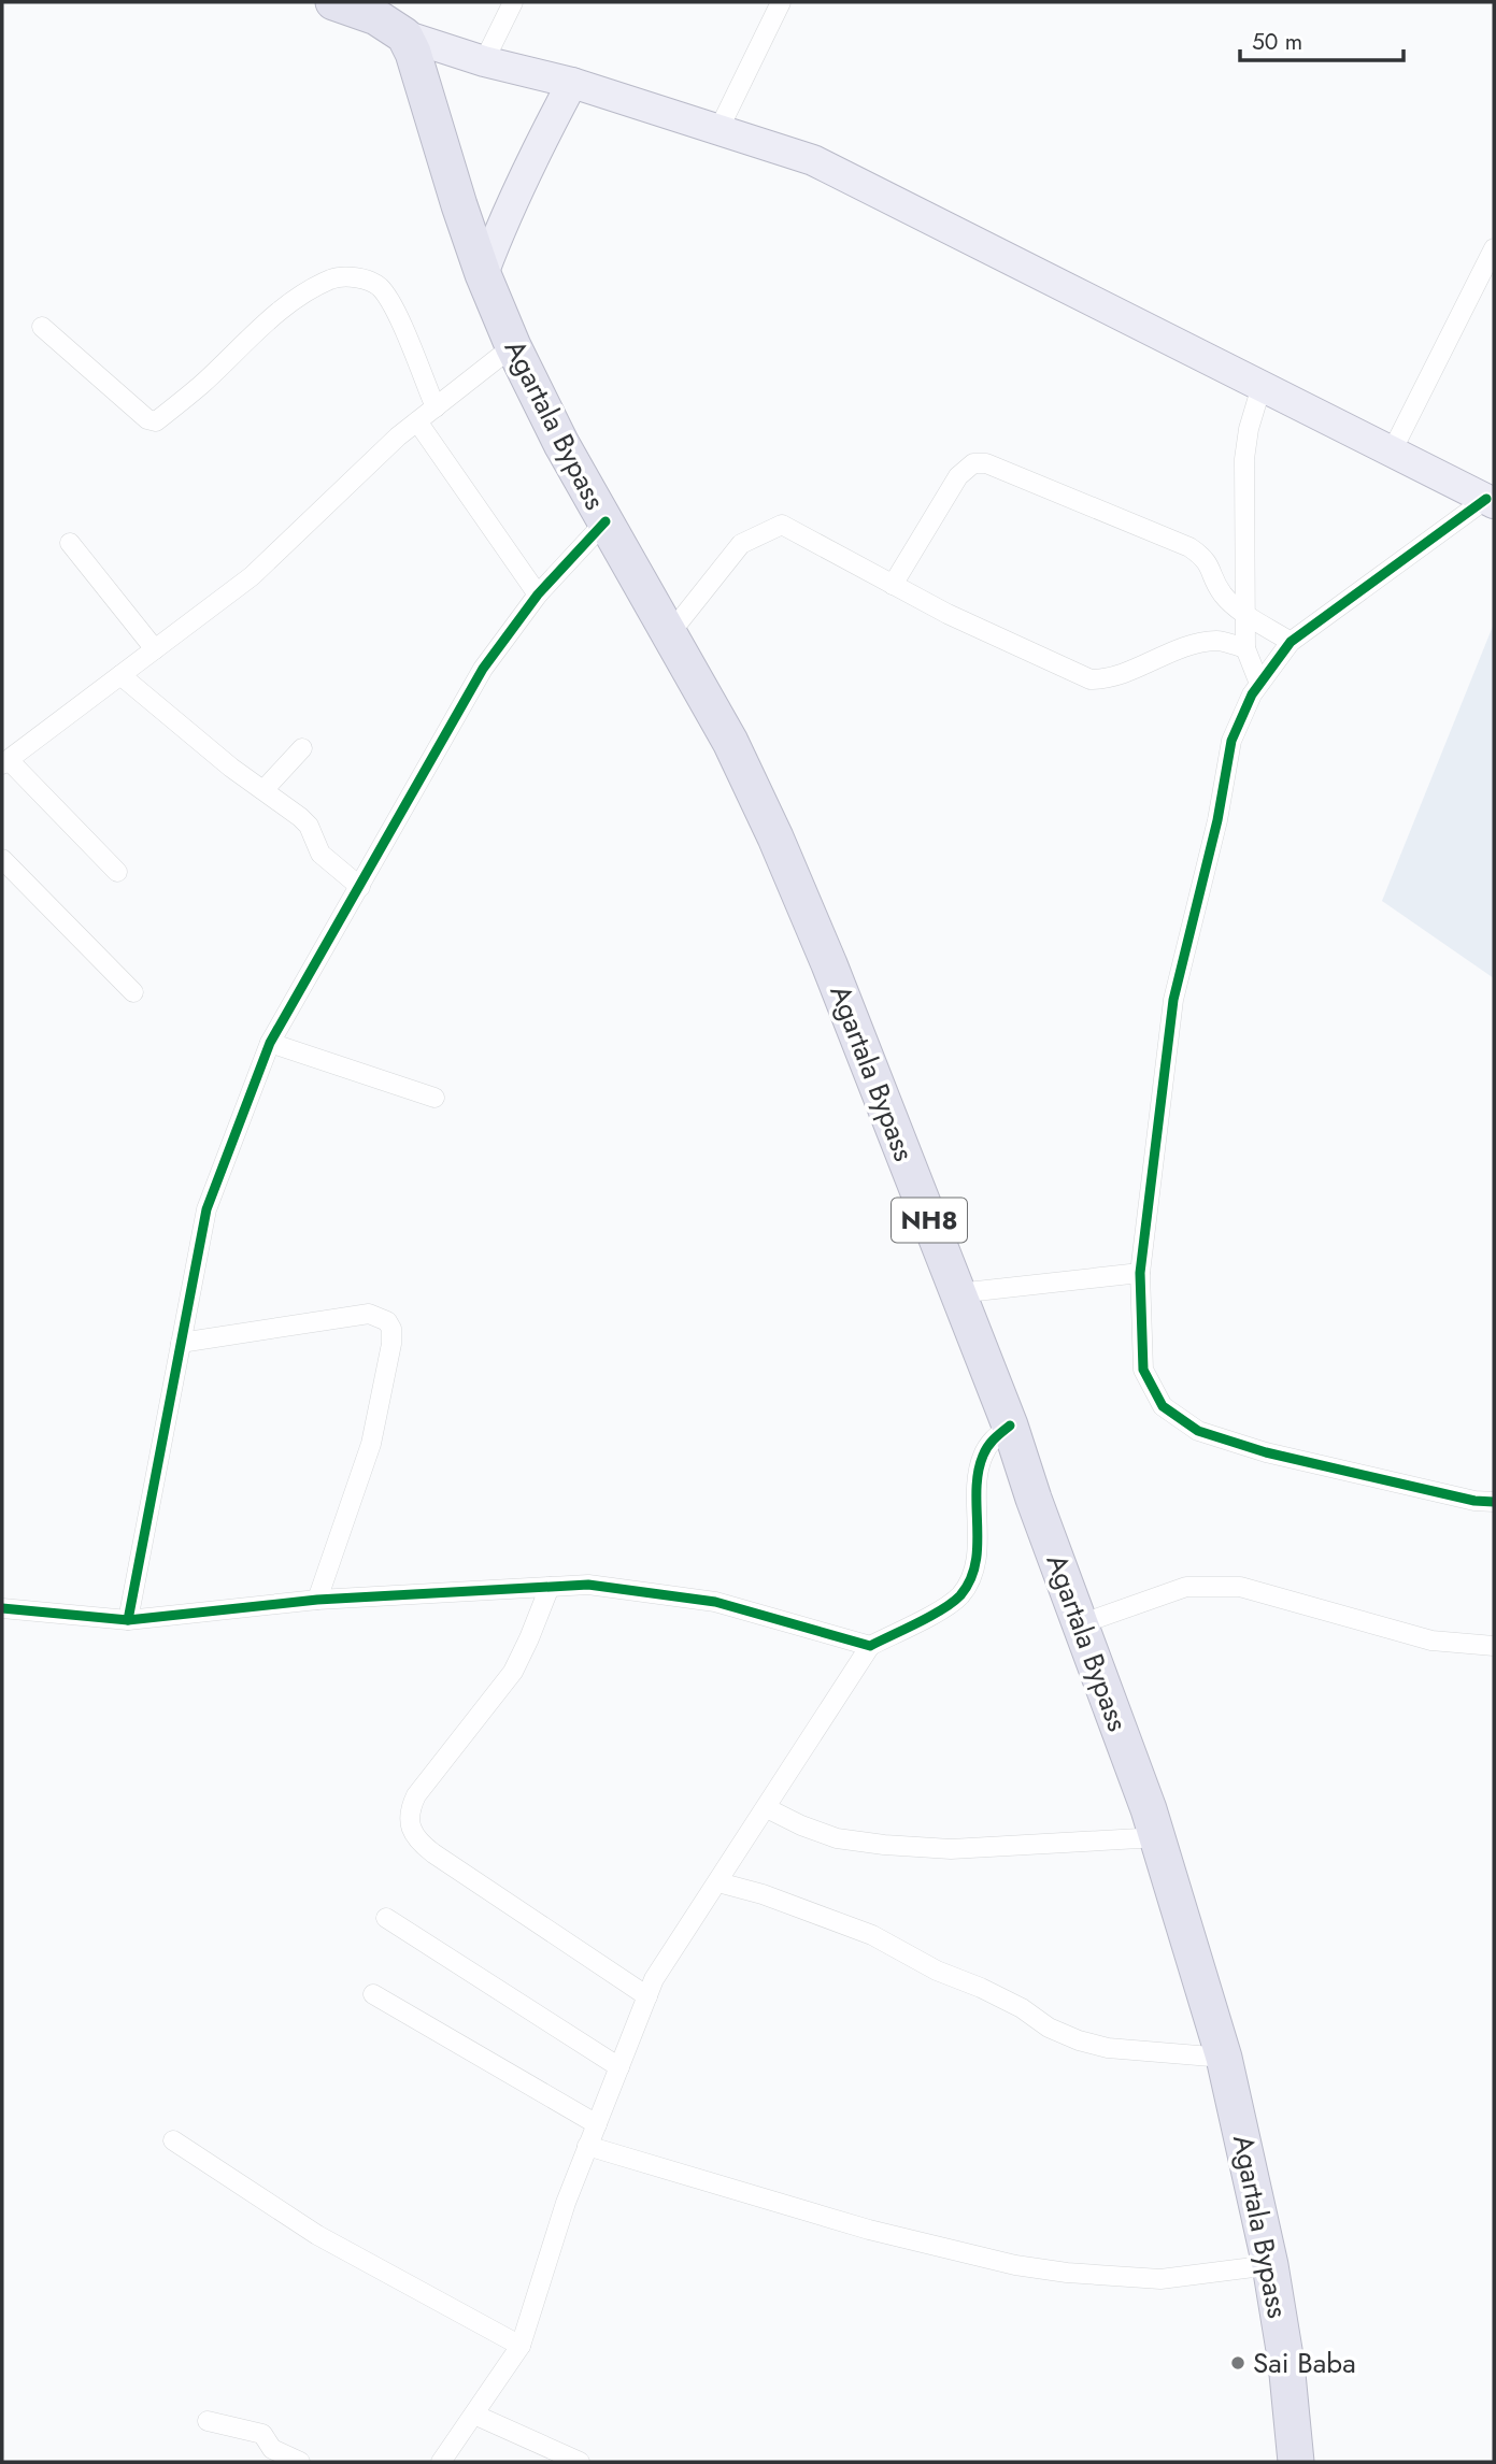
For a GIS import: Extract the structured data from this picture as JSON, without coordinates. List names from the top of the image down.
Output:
{
  "streets": {
    "highway": ["Agartala Bypass", "NH8"]
  },
  "places": ["Sai Baba"],
  "scale_bar": "50 m"
}
